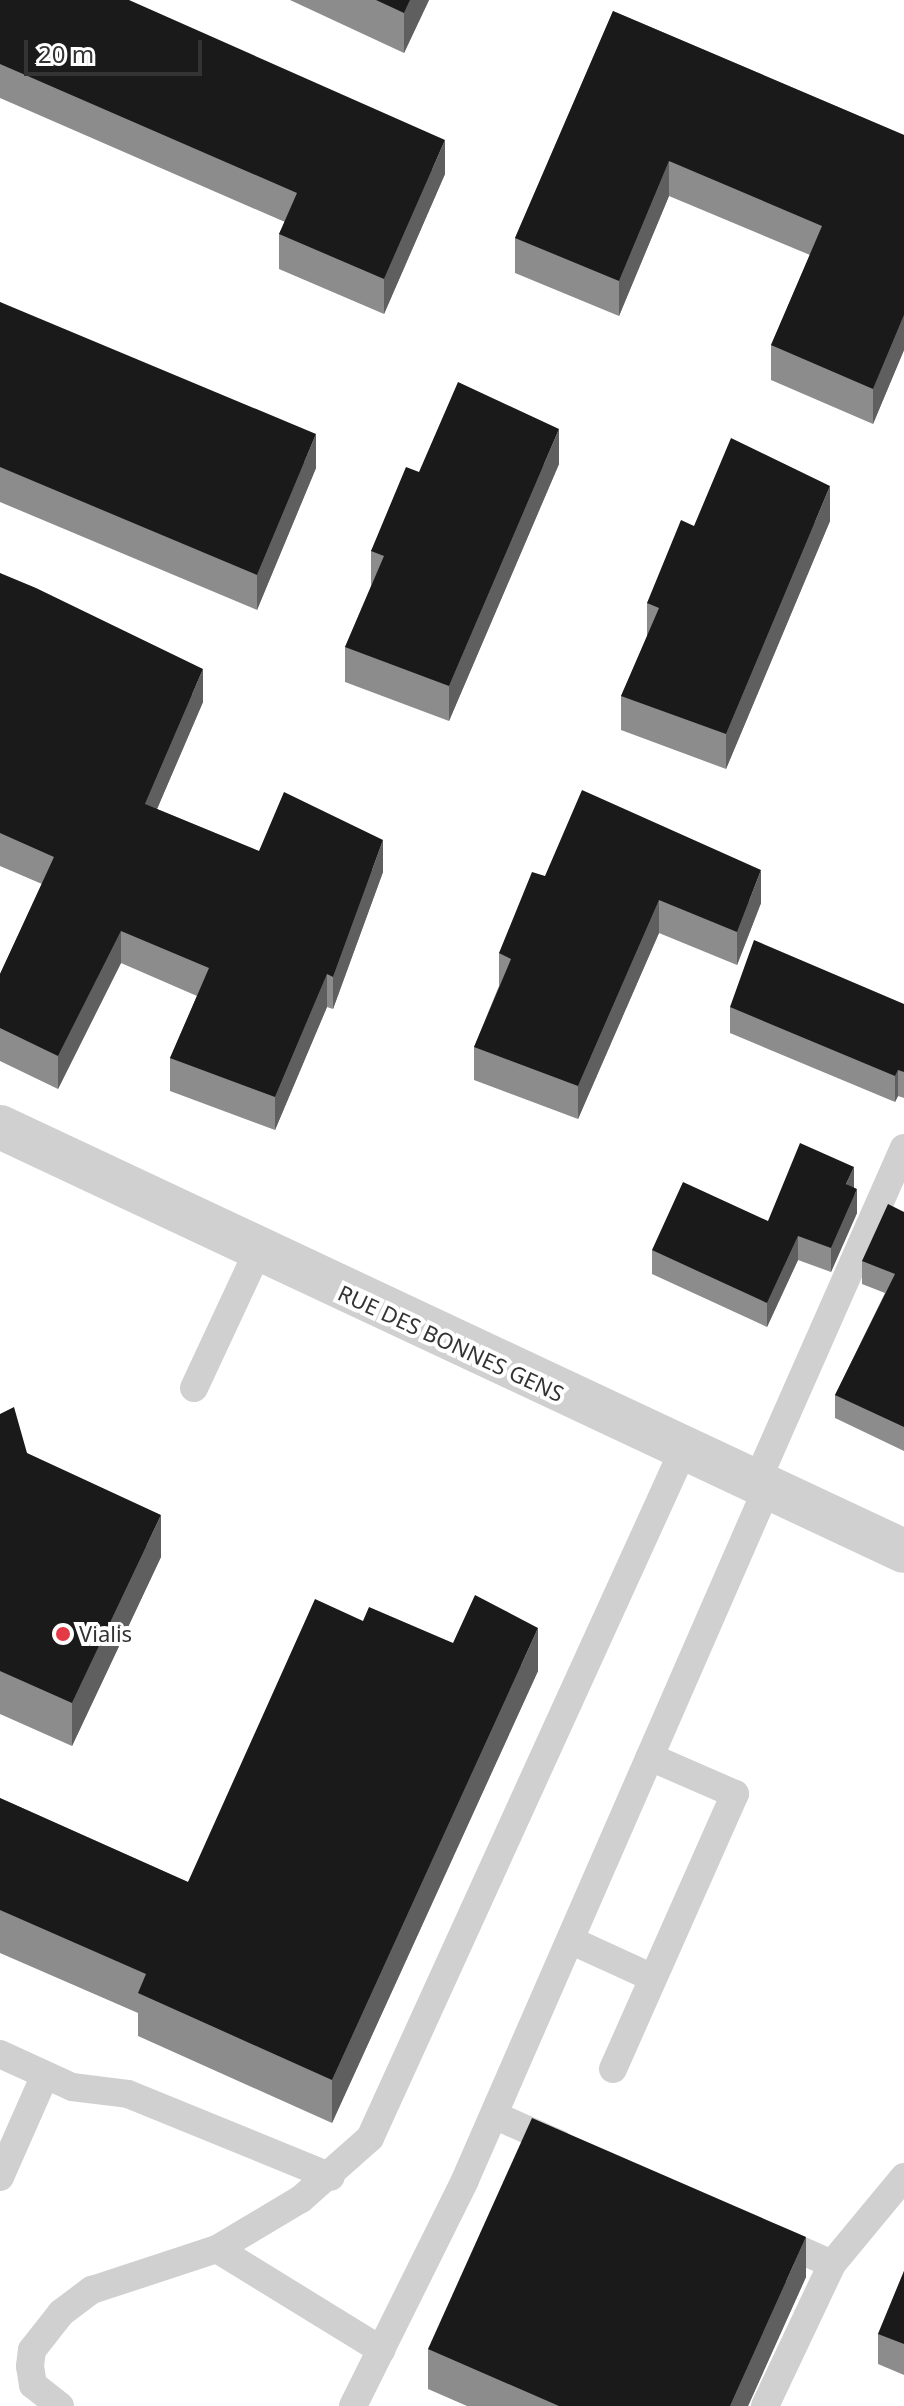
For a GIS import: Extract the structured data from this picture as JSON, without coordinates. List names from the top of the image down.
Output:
{
  "streets": {
    "street": ["RUE DES BONNES GENS"]
  },
  "places": ["Vialis"],
  "scale_bar": "20 m"
}
